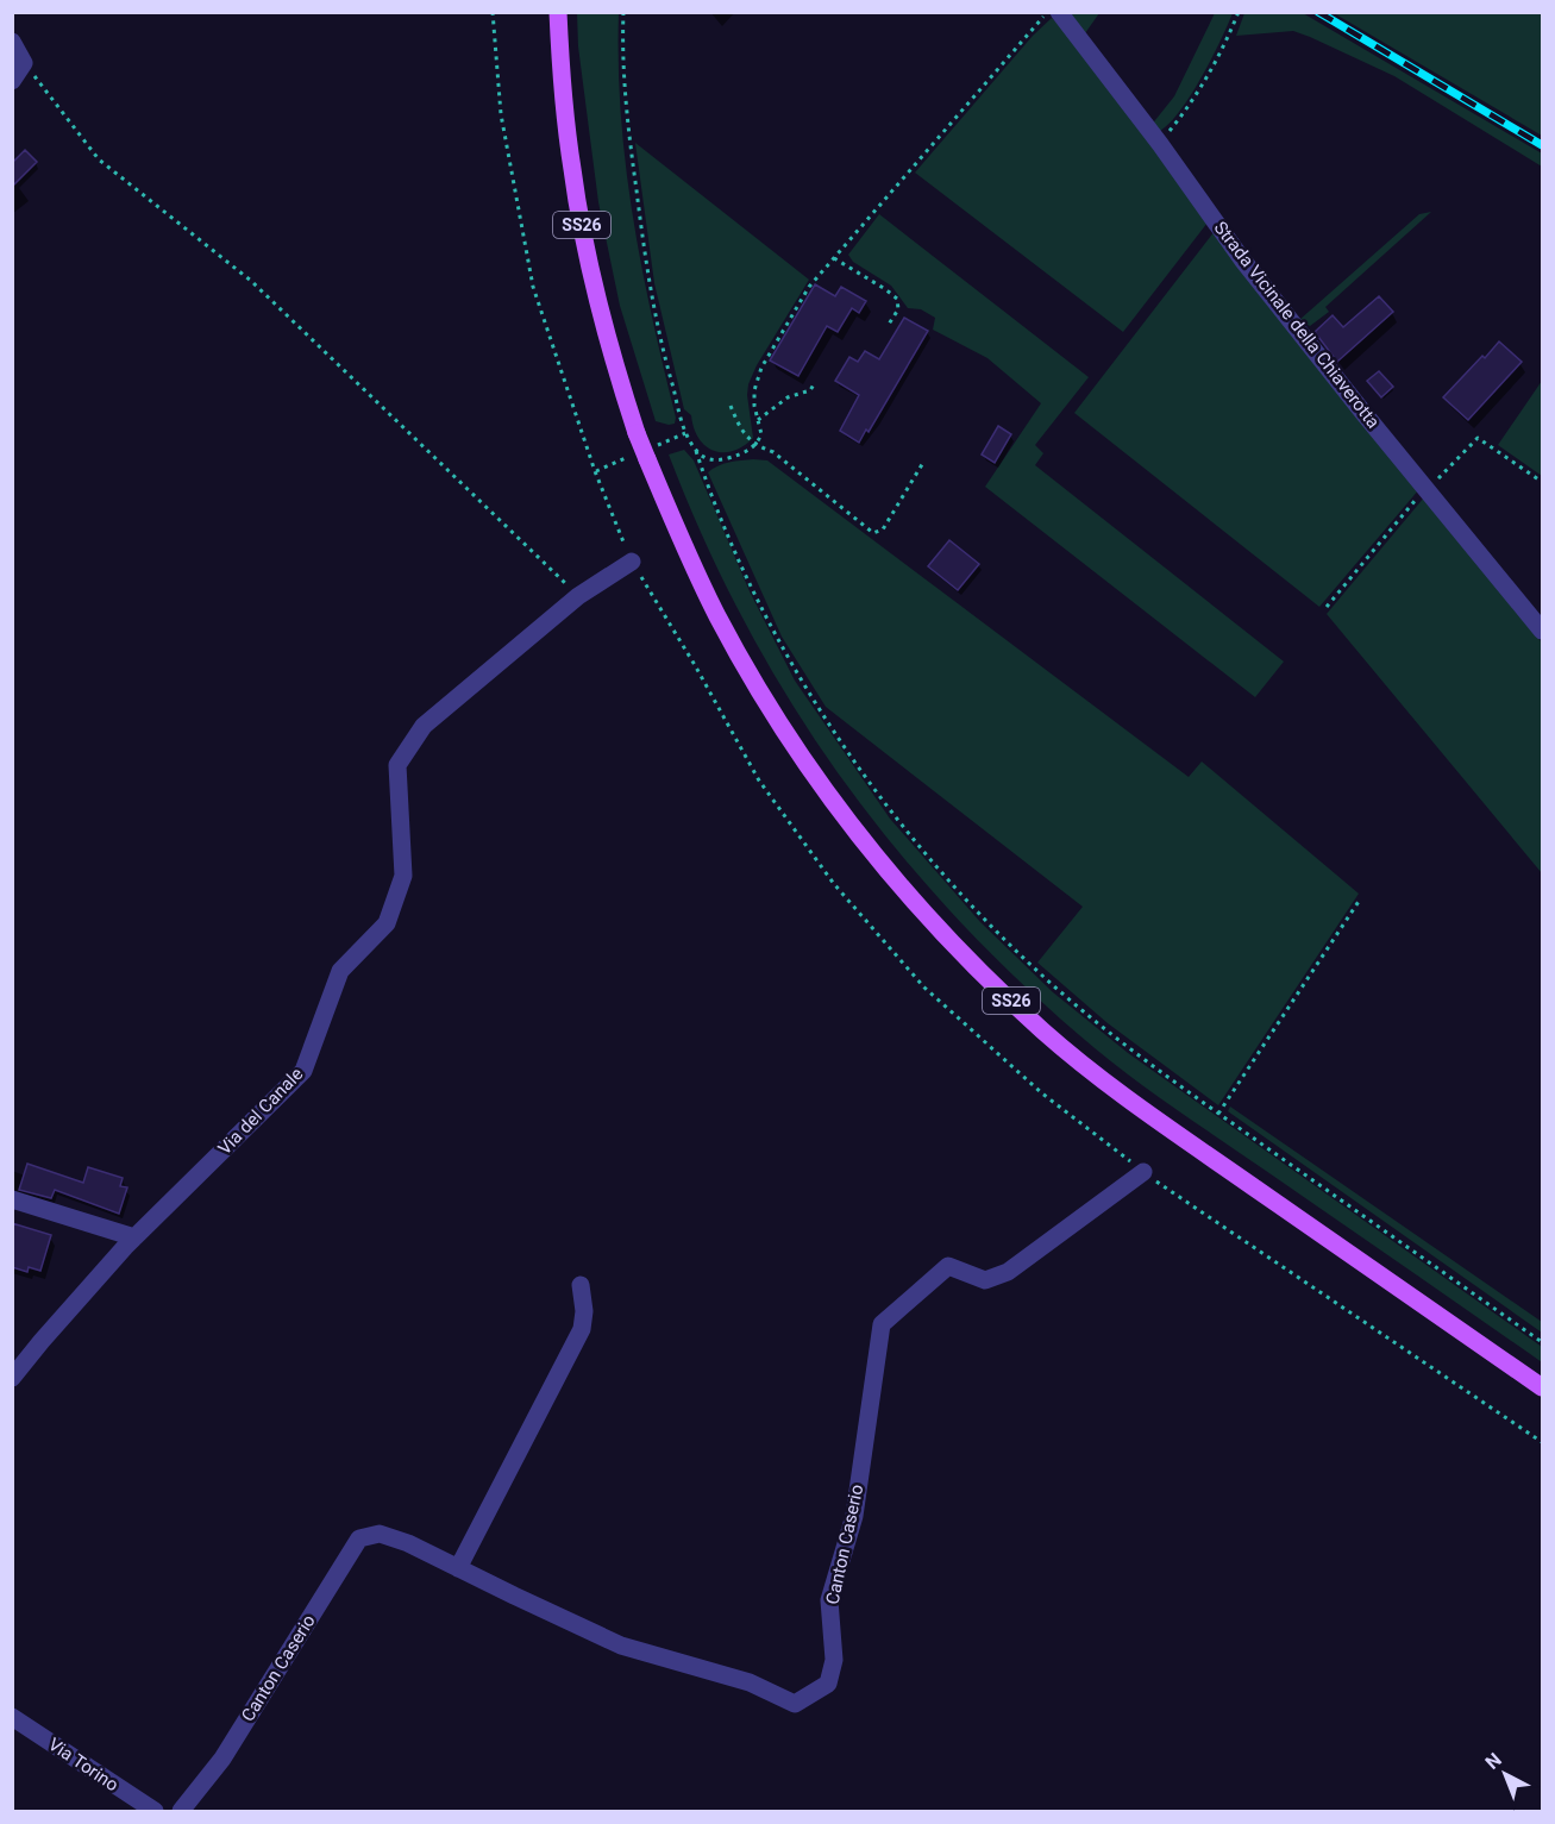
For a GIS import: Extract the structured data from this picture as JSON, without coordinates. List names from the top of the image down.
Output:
{
  "streets": {
    "main road": ["SS26"],
    "street": [
      "Strada Vicinale della Chiaverotta",
      "Via del Canale",
      "Canton Caserio",
      "Via Torino"
    ]
  },
  "north": "top left"
}
